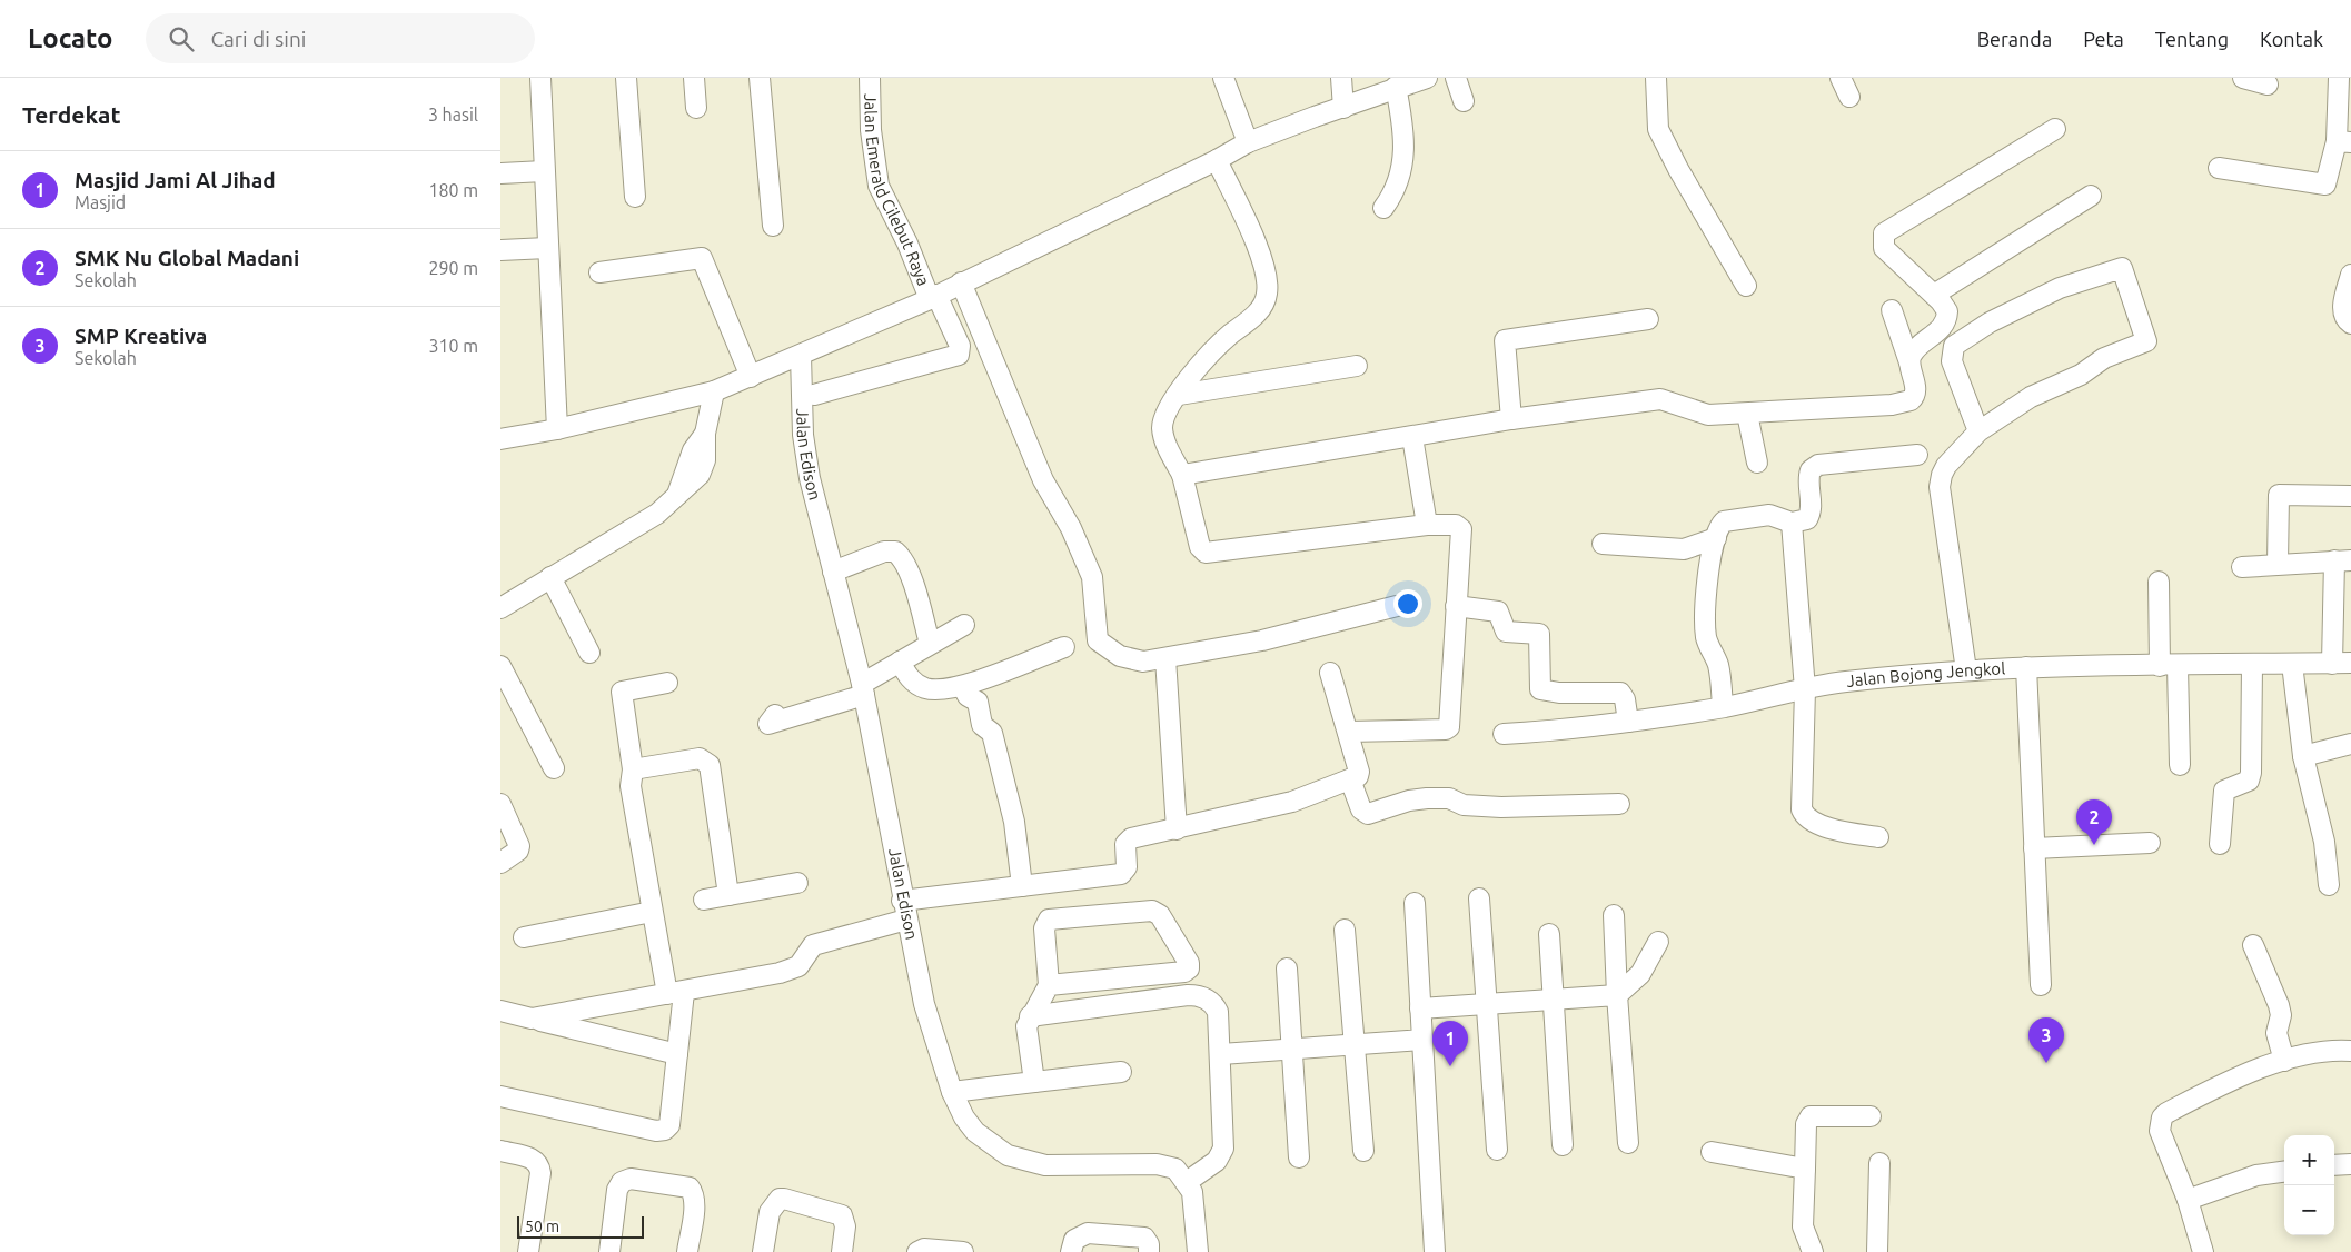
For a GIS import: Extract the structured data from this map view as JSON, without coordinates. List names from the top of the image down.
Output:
{
  "streets": {
    "street": ["Jalan Emerald Cilebut Raya", "Jalan Edison", "Jalan Bojong Jengkol"]
  },
  "scale_bar": "50 m",
  "page": {
    "header": "Locato",
    "search": "Cari di sini",
    "nav": [
      "Beranda",
      "Peta",
      "Tentang",
      "Kontak"
    ],
    "heading": ["Terdekat", "3 hasil"],
    "list": [
      {
        "mark": "1",
        "name": "Masjid Jami Al Jihad",
        "note": "Masjid",
        "value": "180 m"
      },
      {
        "mark": "2",
        "name": "SMK Nu Global Madani",
        "note": "Sekolah",
        "value": "290 m"
      },
      {
        "mark": "3",
        "name": "SMP Kreativa",
        "note": "Sekolah",
        "value": "310 m"
      }
    ],
    "pins": ["2", "3", "1"],
    "map_buttons": ["+", "−"],
    "scale": "50 m"
  }
}
